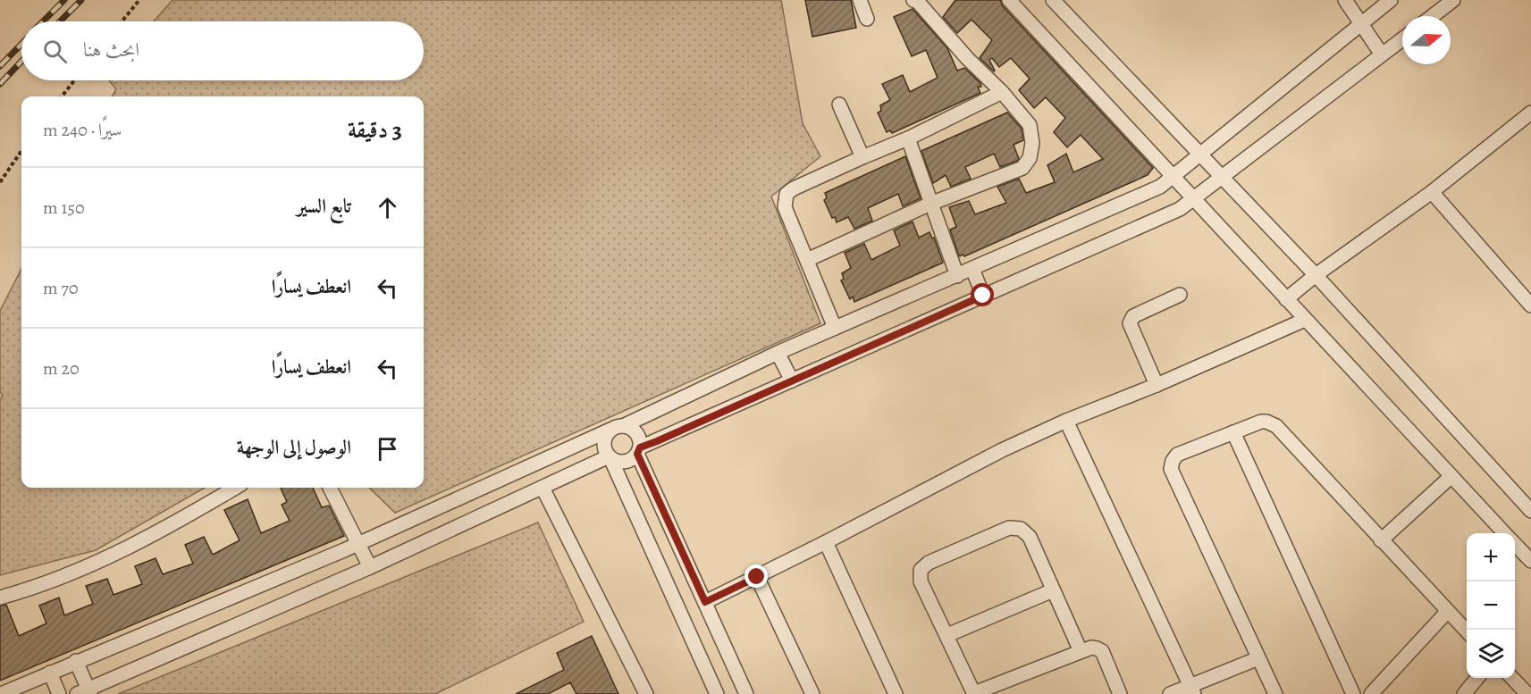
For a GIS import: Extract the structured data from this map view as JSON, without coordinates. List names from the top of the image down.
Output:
{
  "north": "right",
  "page": {
    "search": "ابحث هنا",
    "heading": ["3 دقيقة", "سيرًا · 240 m"],
    "list": [
      ["تابع السير", "150 m"],
      ["انعطف يسارًا", "70 m"],
      ["انعطف يسارًا", "20 m"],
      "الوصول إلى الوجهة"
    ],
    "map_buttons": ["+", "−"]
  }
}
